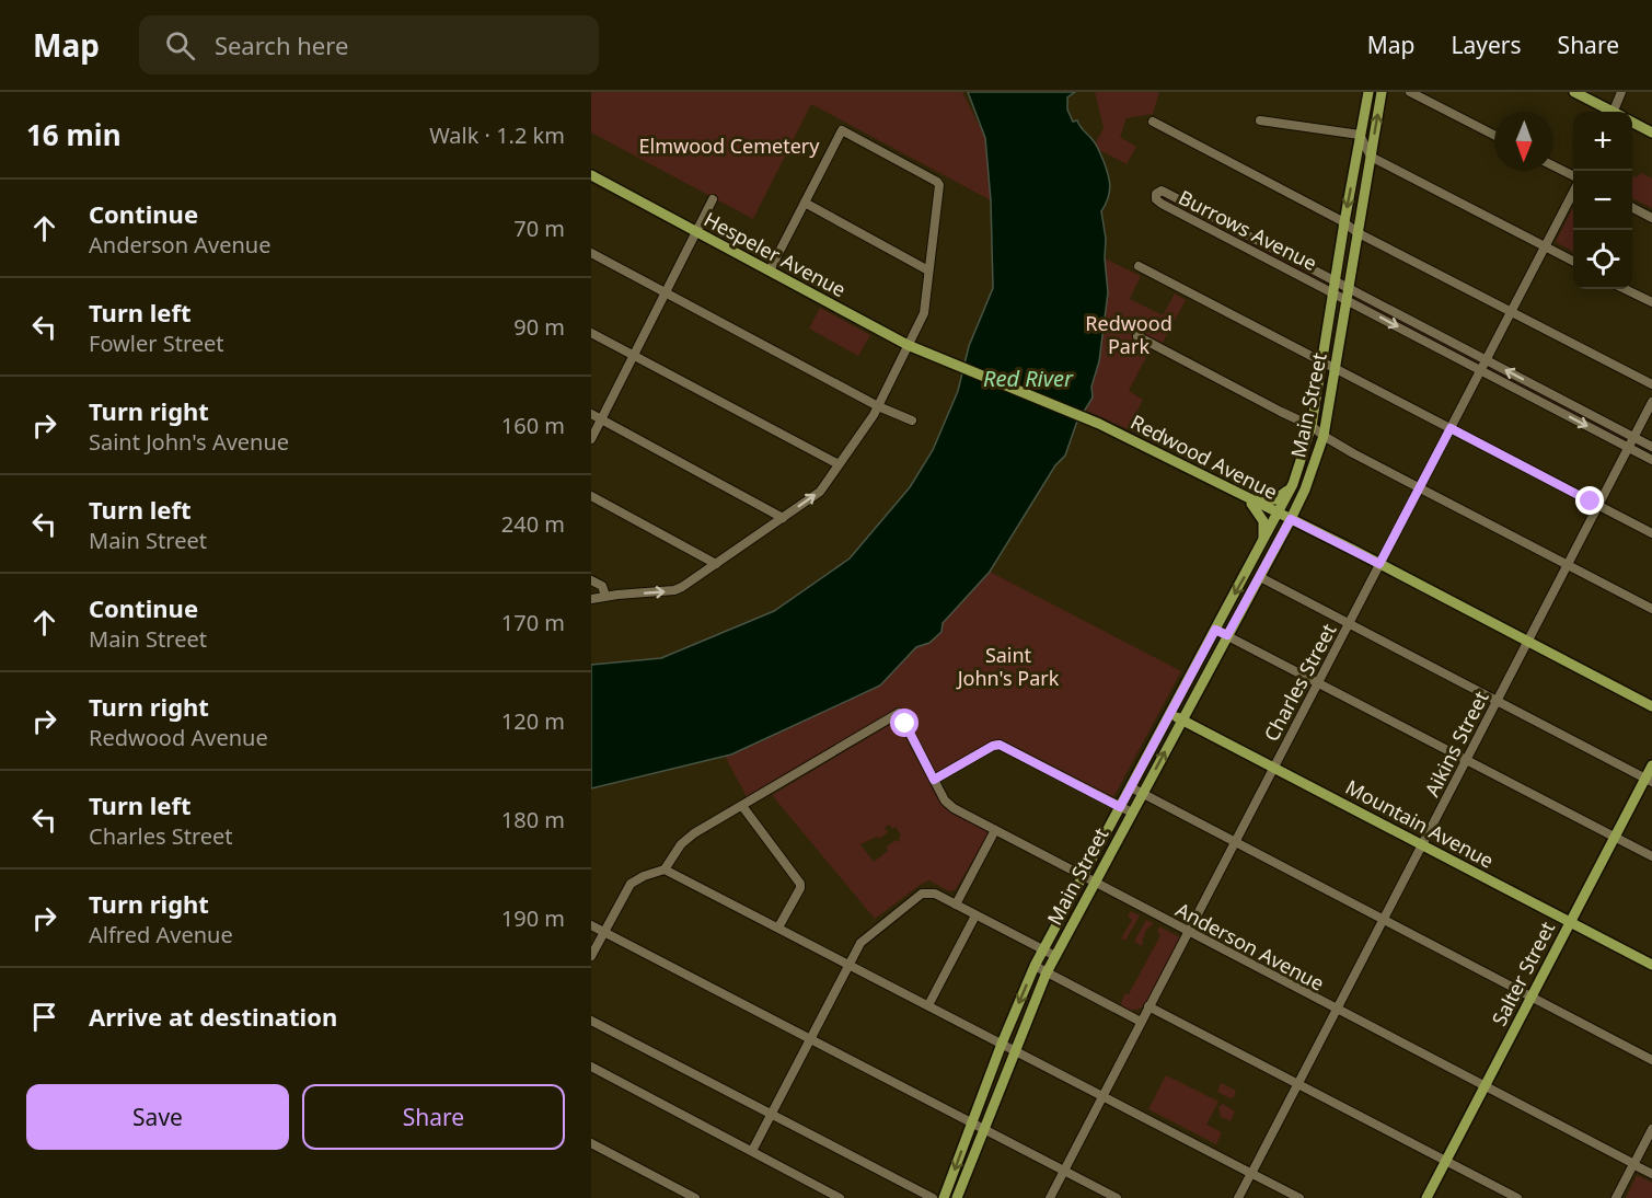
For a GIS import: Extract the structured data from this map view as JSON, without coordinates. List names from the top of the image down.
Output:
{
  "streets": {
    "main road": [
      "Hespeler Avenue",
      "Main Street",
      "Redwood Avenue",
      "Mountain Avenue",
      "Salter Street"
    ],
    "street": [
      "Burrows Avenue",
      "Charles Street",
      "Aikins Street",
      "Anderson Avenue"
    ]
  },
  "crossings": [
    ["Burrows Avenue", "Main Street"],
    ["Burrows Avenue", "Charles Street"],
    ["Burrows Avenue", "Aikins Street"],
    ["Hespeler Avenue", "Redwood Avenue"],
    ["Main Street", "Redwood Avenue"],
    ["Main Street", "Mountain Avenue"],
    ["Main Street", "Anderson Avenue"],
    ["Redwood Avenue", "Charles Street"],
    ["Redwood Avenue", "Aikins Street"],
    ["Charles Street", "Mountain Avenue"],
    ["Charles Street", "Anderson Avenue"],
    ["Aikins Street", "Mountain Avenue"],
    ["Aikins Street", "Anderson Avenue"],
    ["Mountain Avenue", "Salter Street"],
    ["Anderson Avenue", "Salter Street"]
  ],
  "water": ["Red River"],
  "parks": ["Elmwood Cemetery", "Redwood Park", "Saint John's Park"],
  "north": "bottom",
  "page": {
    "header": "Map",
    "search": "Search here",
    "nav": ["Map", "Layers", "Share"],
    "heading": ["16 min", "Walk · 1.2 km"],
    "map_buttons": ["+", "−"],
    "list": [
      ["Continue", "Anderson Avenue", "70 m"],
      ["Turn left", "Fowler Street", "90 m"],
      ["Turn right", "Saint John's Avenue", "160 m"],
      ["Turn left", "Main Street", "240 m"],
      ["Continue", "Main Street", "170 m"],
      ["Turn right", "Redwood Avenue", "120 m"],
      ["Turn left", "Charles Street", "180 m"],
      ["Turn right", "Alfred Avenue", "190 m"],
      "Arrive at destination"
    ],
    "buttons": ["Save", "Share"]
  }
}
